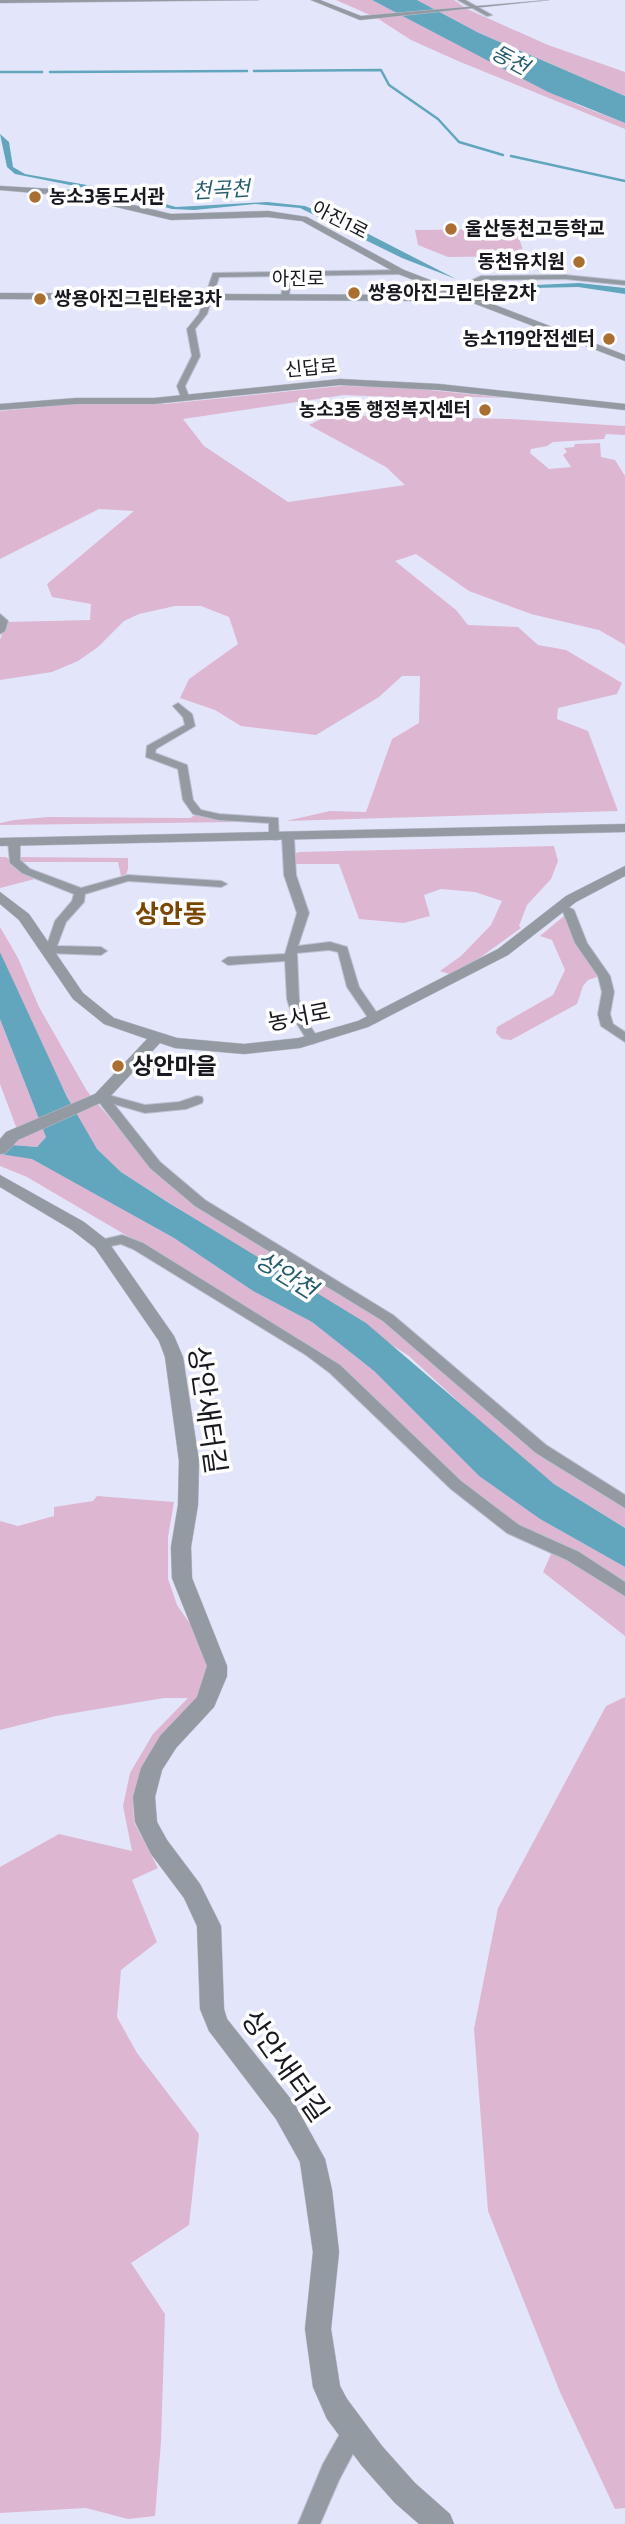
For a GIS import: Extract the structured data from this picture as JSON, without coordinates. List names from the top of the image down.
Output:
{
  "streets": {
    "street": [
      "아진1로",
      "아진로",
      "신답로",
      "농서로",
      "상안새터길"
    ]
  },
  "crossings": [
    ["아진1로", "아진로"]
  ],
  "districts": ["상안동"],
  "water": ["동천", "천곡천", "상안천"],
  "places": [
    "농소3동도서관",
    "울산동천고등학교",
    "동천유치원",
    "쌍용아진그린타운2차",
    "쌍용아진그린타운3차",
    "농소119안전센터",
    "농소3동 행정복지센터",
    "상안마을"
  ]
}
